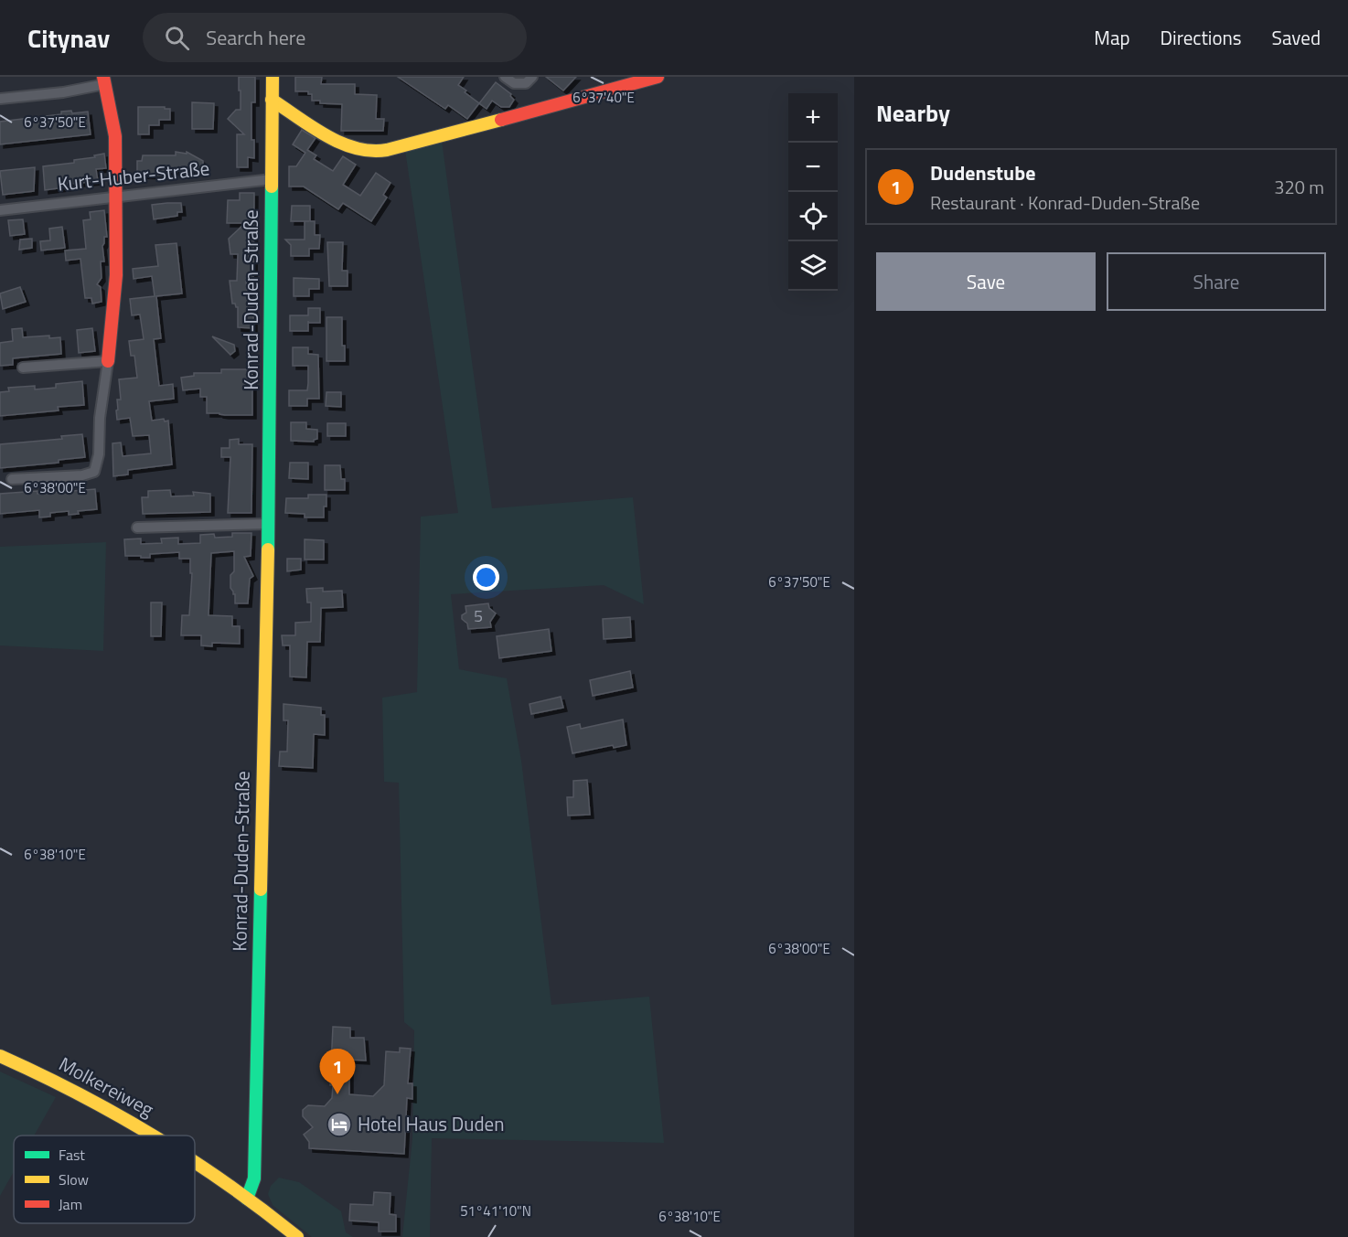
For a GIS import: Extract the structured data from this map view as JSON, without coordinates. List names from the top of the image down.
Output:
{
  "streets": {
    "street": ["Kurt-Huber-Straße", "Konrad-Duden-Straße", "Molkereiweg"]
  },
  "crossings": [
    ["Kurt-Huber-Straße", "Konrad-Duden-Straße"],
    ["Konrad-Duden-Straße", "Molkereiweg"]
  ],
  "places": {
    "hotel": ["Hotel Haus Duden"]
  },
  "house_numbers": ["5"],
  "legend": ["Fast", "Slow", "Jam"],
  "page": {
    "header": "Citynav",
    "search": "Search here",
    "nav": ["Map", "Directions", "Saved"],
    "heading": "Nearby",
    "map_buttons": ["+", "−"],
    "list": [
      {
        "mark": "1",
        "name": "Dudenstube",
        "note": "Restaurant · Konrad-Duden-Straße",
        "value": "320 m"
      }
    ],
    "buttons": ["Save", "Share"],
    "pins": "1"
  },
  "coordinates": [
    "6°37'40\"E",
    "6°37'50\"E",
    "6°38'00\"E",
    "6°38'10\"E",
    "51°41'10\"N"
  ]
}
